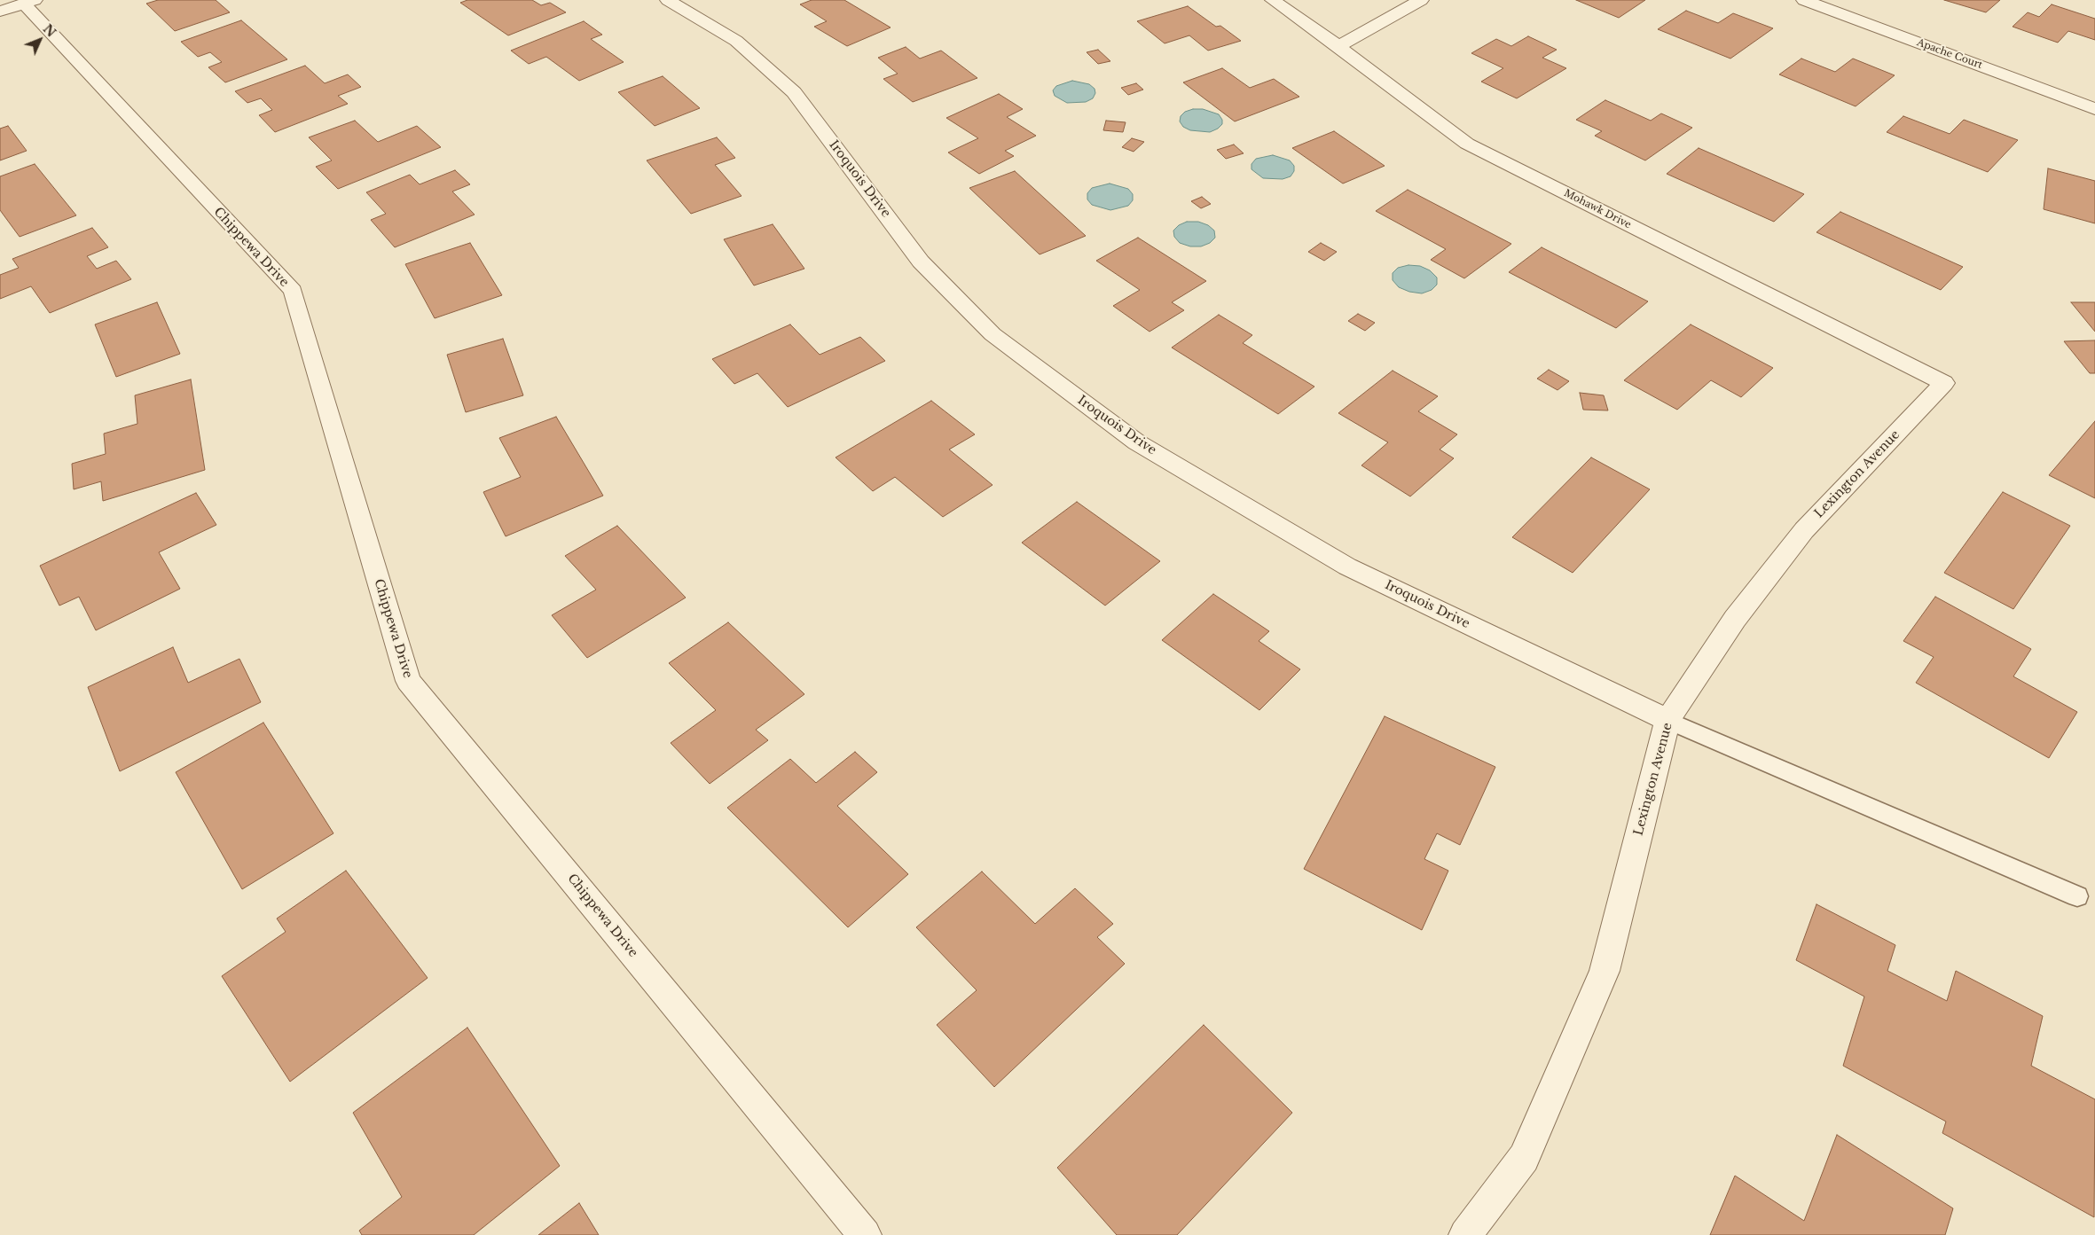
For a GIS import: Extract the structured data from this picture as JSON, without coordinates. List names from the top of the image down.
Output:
{
  "streets": {
    "street": [
      "Apache Court",
      "Iroquois Drive",
      "Mohawk Drive",
      "Chippewa Drive",
      "Lexington Avenue"
    ]
  },
  "crossings": [
    ["Iroquois Drive", "Lexington Avenue"],
    ["Mohawk Drive", "Lexington Avenue"]
  ],
  "north": "top right"
}
